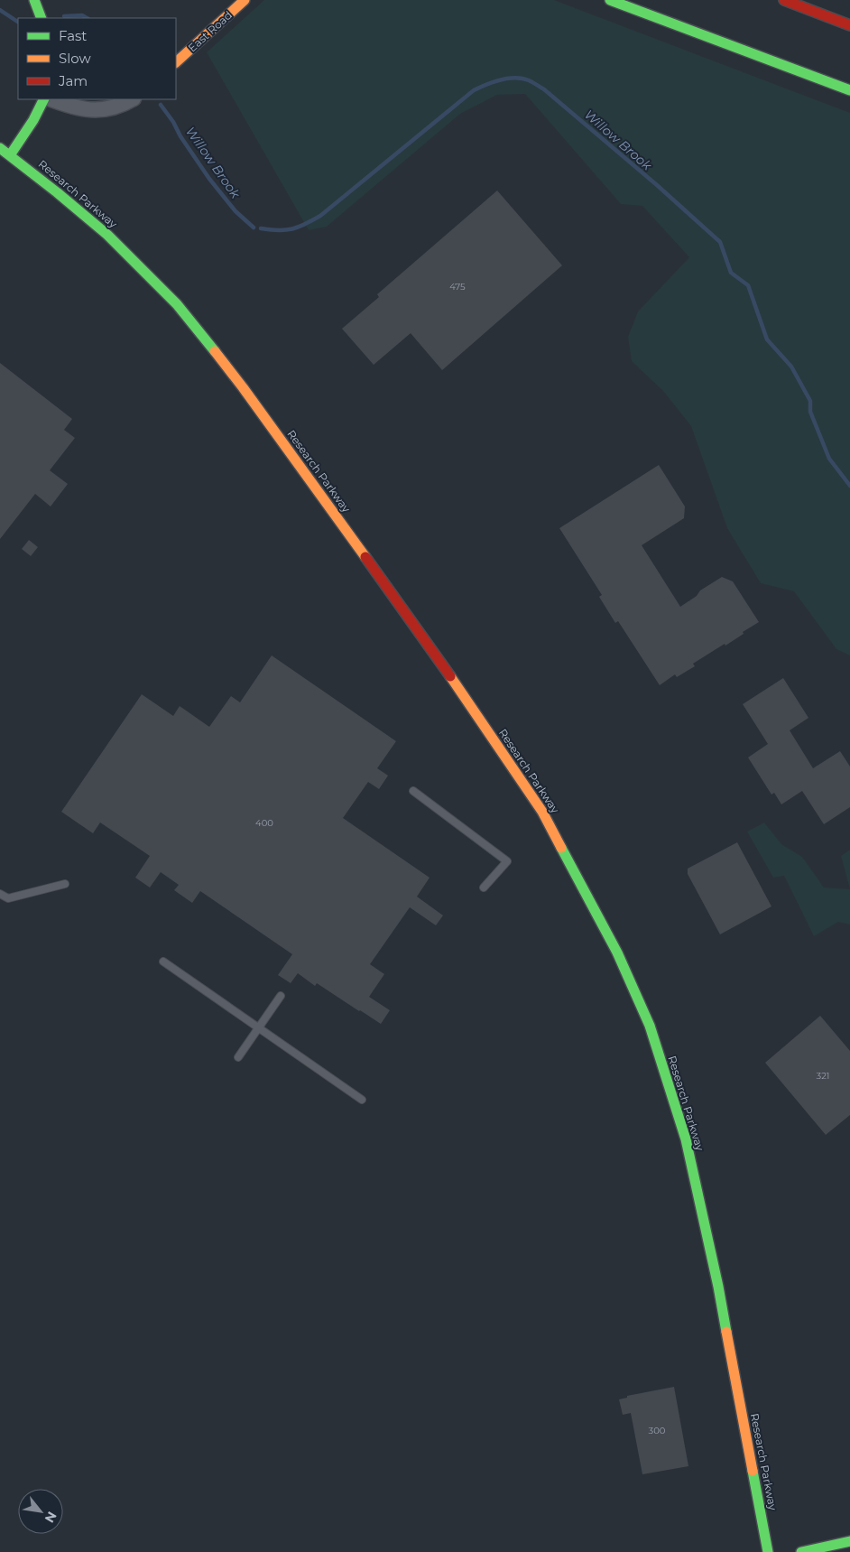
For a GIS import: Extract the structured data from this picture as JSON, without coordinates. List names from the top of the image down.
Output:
{
  "streets": {
    "main road": ["East Road", "Research Parkway"]
  },
  "water": ["Willow Brook"],
  "house_numbers": [
    "475",
    "400",
    "321",
    "300"
  ],
  "legend": ["Fast", "Slow", "Jam"],
  "north": "bottom right"
}
